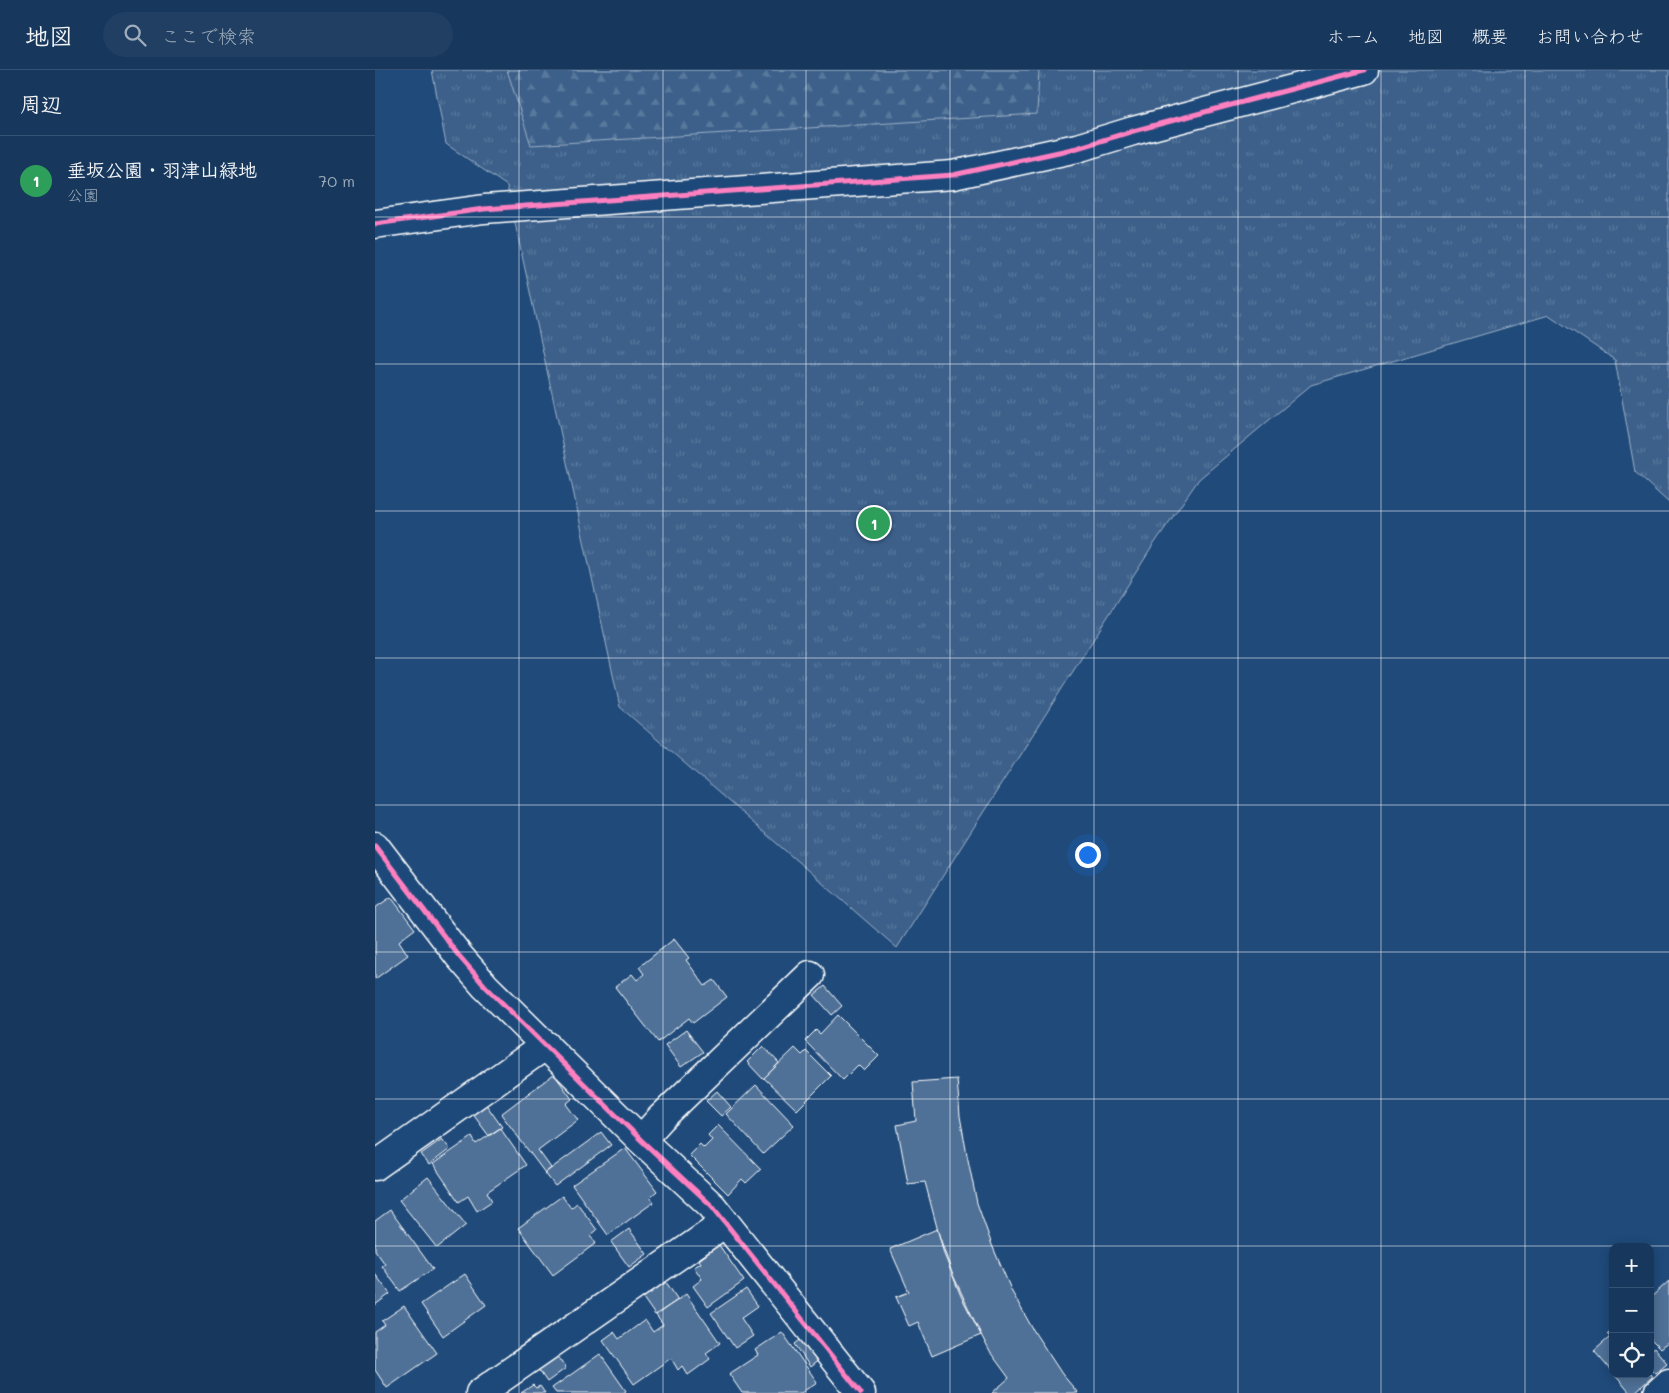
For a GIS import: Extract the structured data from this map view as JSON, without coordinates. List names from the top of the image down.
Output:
{
  "page": {
    "header": "地図",
    "search": "ここで検索",
    "nav": [
      "ホーム",
      "地図",
      "概要",
      "お問い合わせ"
    ],
    "heading": "周辺",
    "list": [
      {
        "mark": "1",
        "name": "垂坂公園・羽津山緑地",
        "note": "公園",
        "value": "70 m"
      }
    ],
    "pins": "1",
    "map_buttons": ["+", "−"]
  }
}
